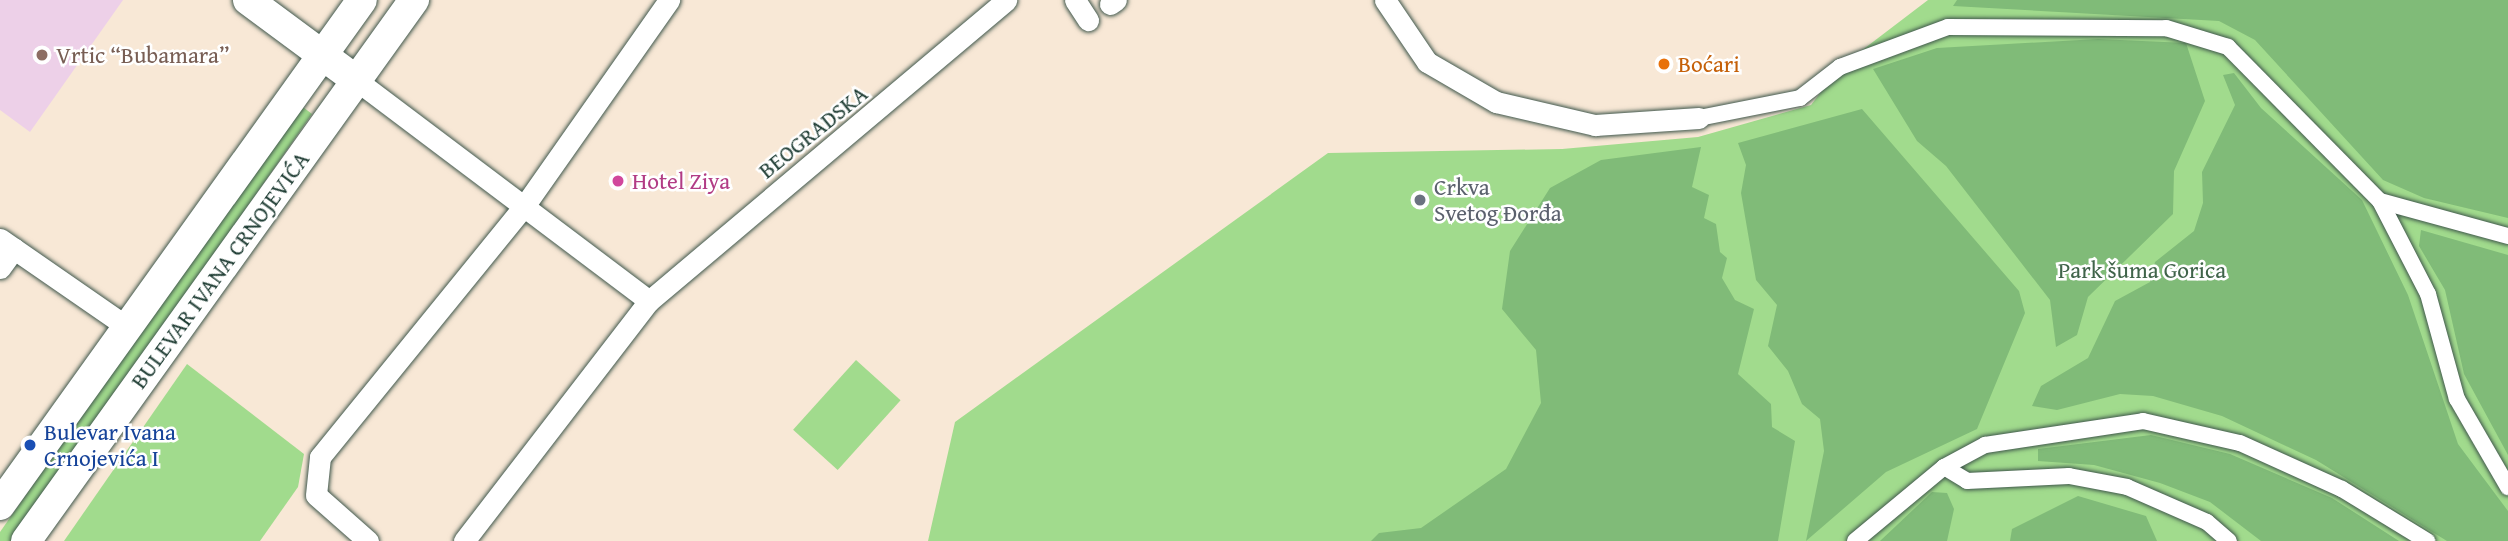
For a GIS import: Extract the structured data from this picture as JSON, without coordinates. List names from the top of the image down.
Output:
{
  "streets": {
    "main road": ["BULEVAR IVANA CRNOJEVIĆA"],
    "street": ["BEOGRADSKA"]
  },
  "parks": ["Park šuma Gorica"],
  "places": [
    "Vrtic “Bubamara”",
    "Boćari",
    "Hotel Ziya",
    "Crkva Svetog Đorđa",
    "Bulevar Ivana Crnojevića I"
  ]
}
